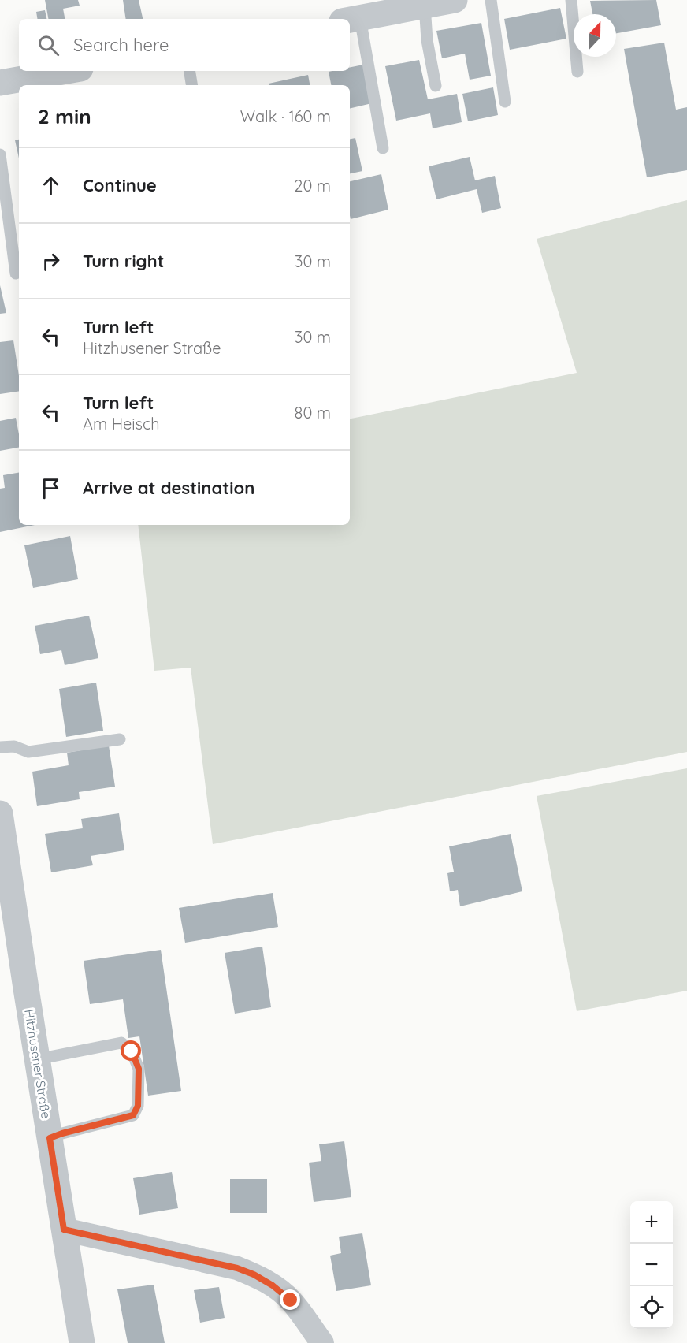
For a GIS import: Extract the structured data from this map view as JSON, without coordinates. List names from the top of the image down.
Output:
{
  "streets": {
    "street": ["Hitzhusener Straße"]
  },
  "north": "top",
  "page": {
    "search": "Search here",
    "heading": ["2 min", "Walk · 160 m"],
    "list": [
      ["Continue", "20 m"],
      ["Turn right", "30 m"],
      ["Turn left", "Hitzhusener Straße", "30 m"],
      ["Turn left", "Am Heisch", "80 m"],
      "Arrive at destination"
    ],
    "map_buttons": ["+", "−"]
  }
}
